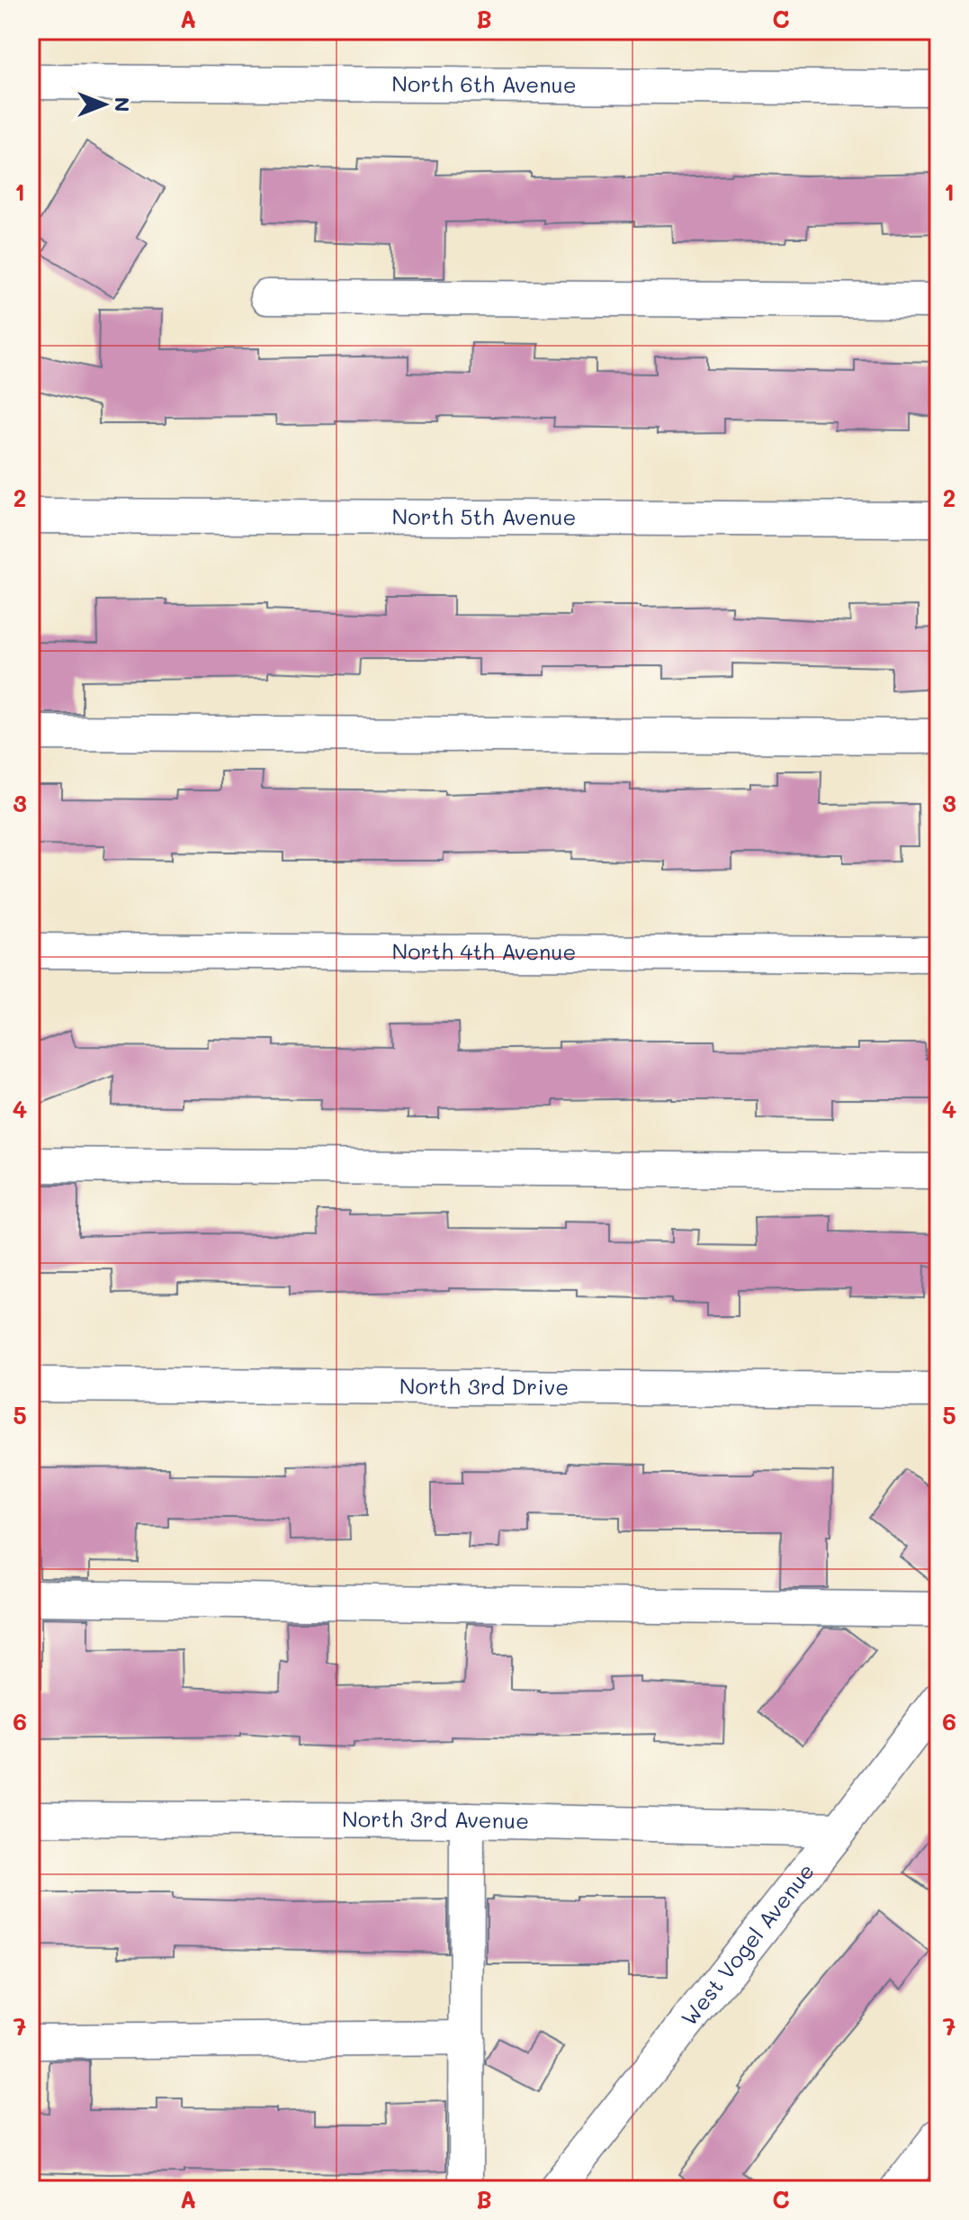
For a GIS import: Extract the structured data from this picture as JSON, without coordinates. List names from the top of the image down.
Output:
{
  "streets": {
    "street": [
      "North 6th Avenue",
      "North 5th Avenue",
      "North 4th Avenue",
      "North 3rd Drive",
      "North 3rd Avenue",
      "West Vogel Avenue"
    ]
  },
  "crossings": [
    ["North 3rd Avenue", "West Vogel Avenue"]
  ],
  "north": "right",
  "grid": {
    "columns": ["A", "B", "C"],
    "rows": [
      "1",
      "2",
      "3",
      "4",
      "5",
      "6",
      "7"
    ]
  }
}
